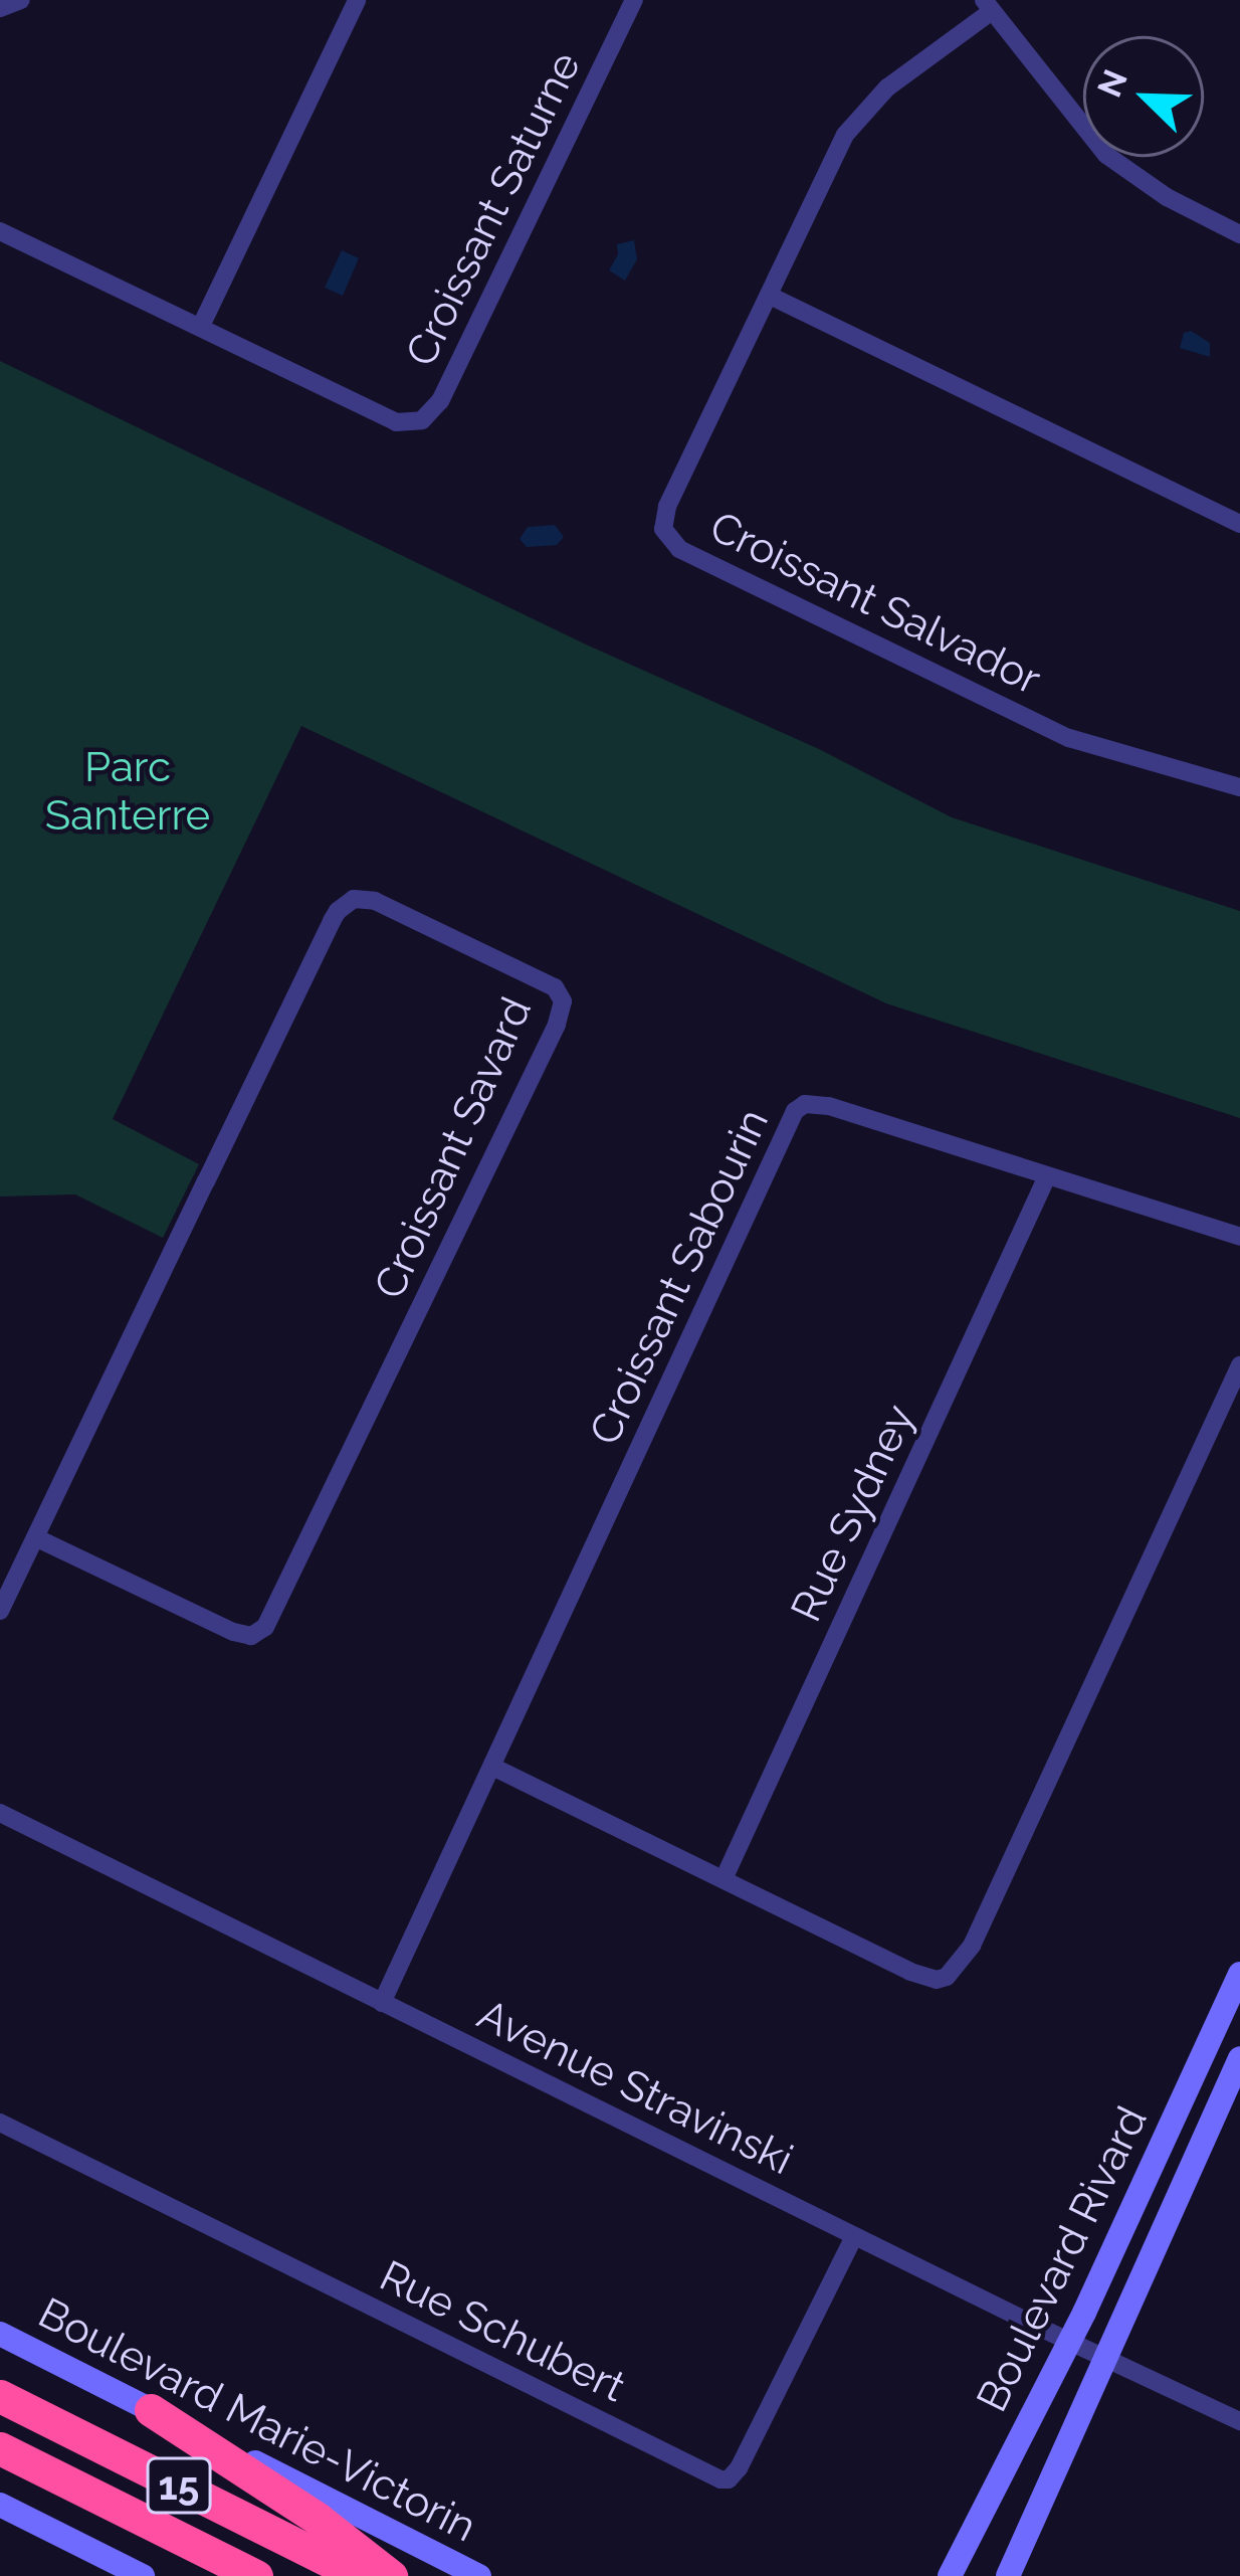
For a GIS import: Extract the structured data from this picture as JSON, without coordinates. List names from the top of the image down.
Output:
{
  "streets": {
    "highway": ["15"],
    "street": [
      "Croissant Saturne",
      "Croissant Salvador",
      "Croissant Savard",
      "Croissant Sabourin",
      "Rue Sydney",
      "Avenue Stravinski",
      "Boulevard Rivard",
      "Rue Schubert",
      "Boulevard Marie-Victorin"
    ]
  },
  "crossings": [
    ["Croissant Sabourin", "Rue Sydney"],
    ["Croissant Sabourin", "Avenue Stravinski"],
    ["Avenue Stravinski", "Boulevard Rivard"],
    ["Avenue Stravinski", "Rue Schubert"]
  ],
  "parks": ["Parc Santerre"],
  "north": "top left"
}
